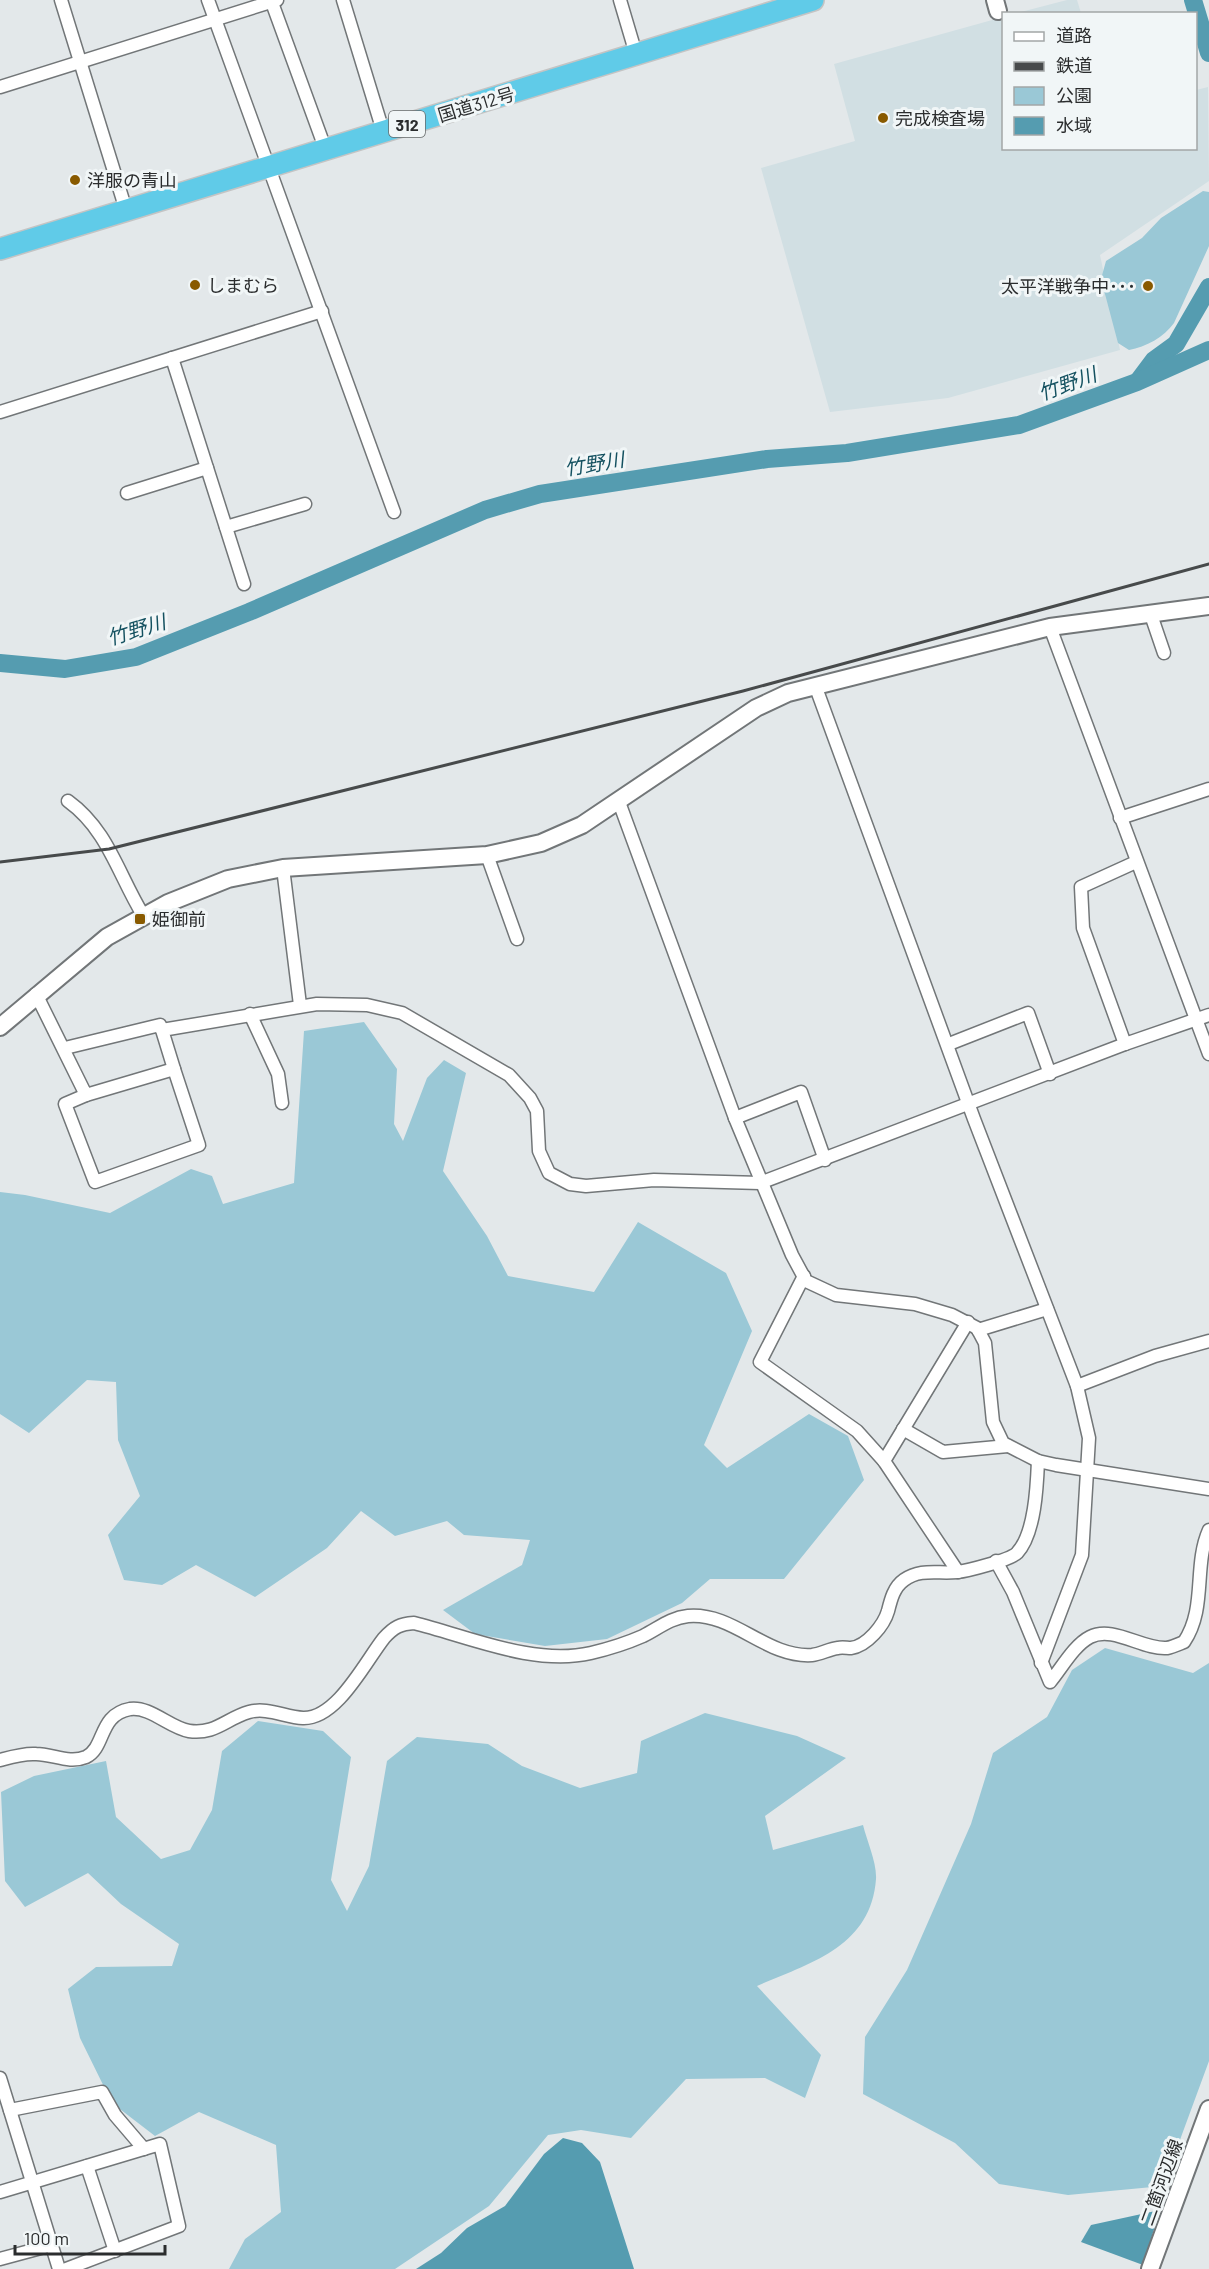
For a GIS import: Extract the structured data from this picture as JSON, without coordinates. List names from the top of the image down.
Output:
{
  "streets": {
    "highway": ["国道312号", "312"],
    "street": ["二箇河辺線"]
  },
  "water": ["竹野川"],
  "places": {
    "other": [
      "完成検査場",
      "洋服の青山",
      "しまむら",
      "太平洋戦争中･･･"
    ],
    "transit": ["姫御前"]
  },
  "legend": [
    "道路",
    "鉄道",
    "公園",
    "水域"
  ],
  "scale_bar": "100 m"
}
